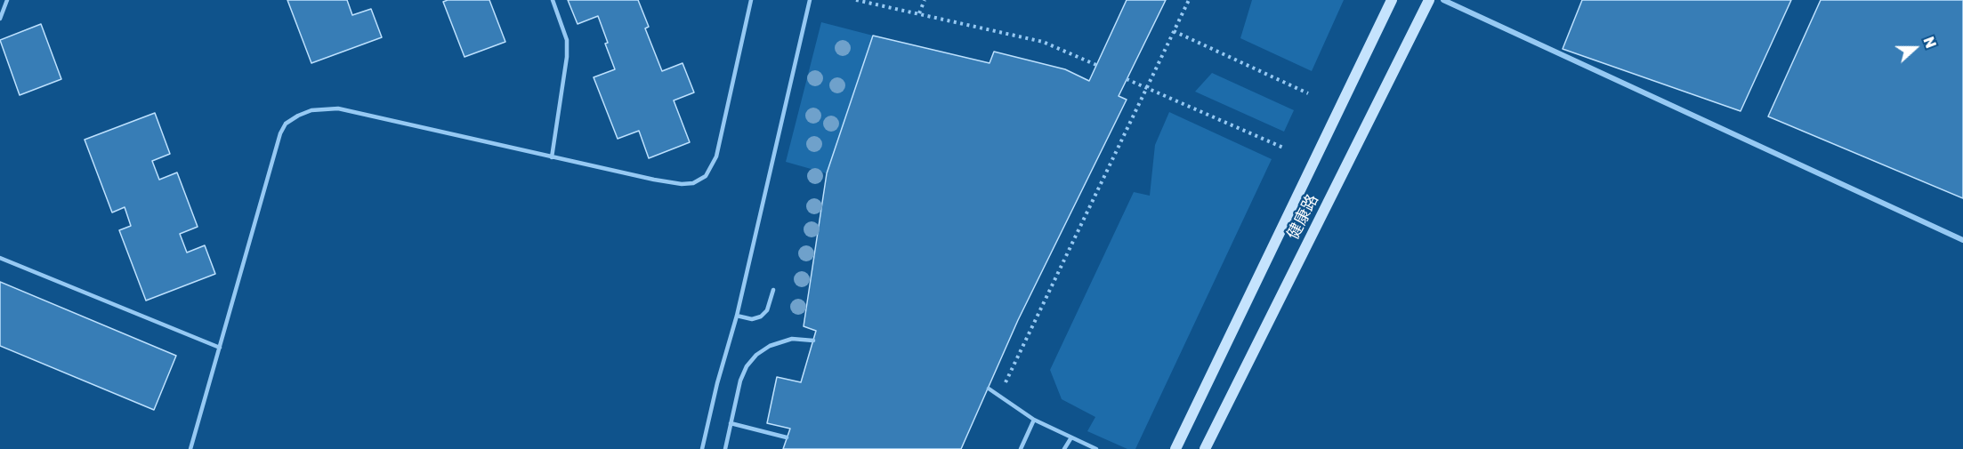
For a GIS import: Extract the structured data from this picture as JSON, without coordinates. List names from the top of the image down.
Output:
{
  "streets": {
    "street": ["健康路"]
  },
  "north": "right"
}
